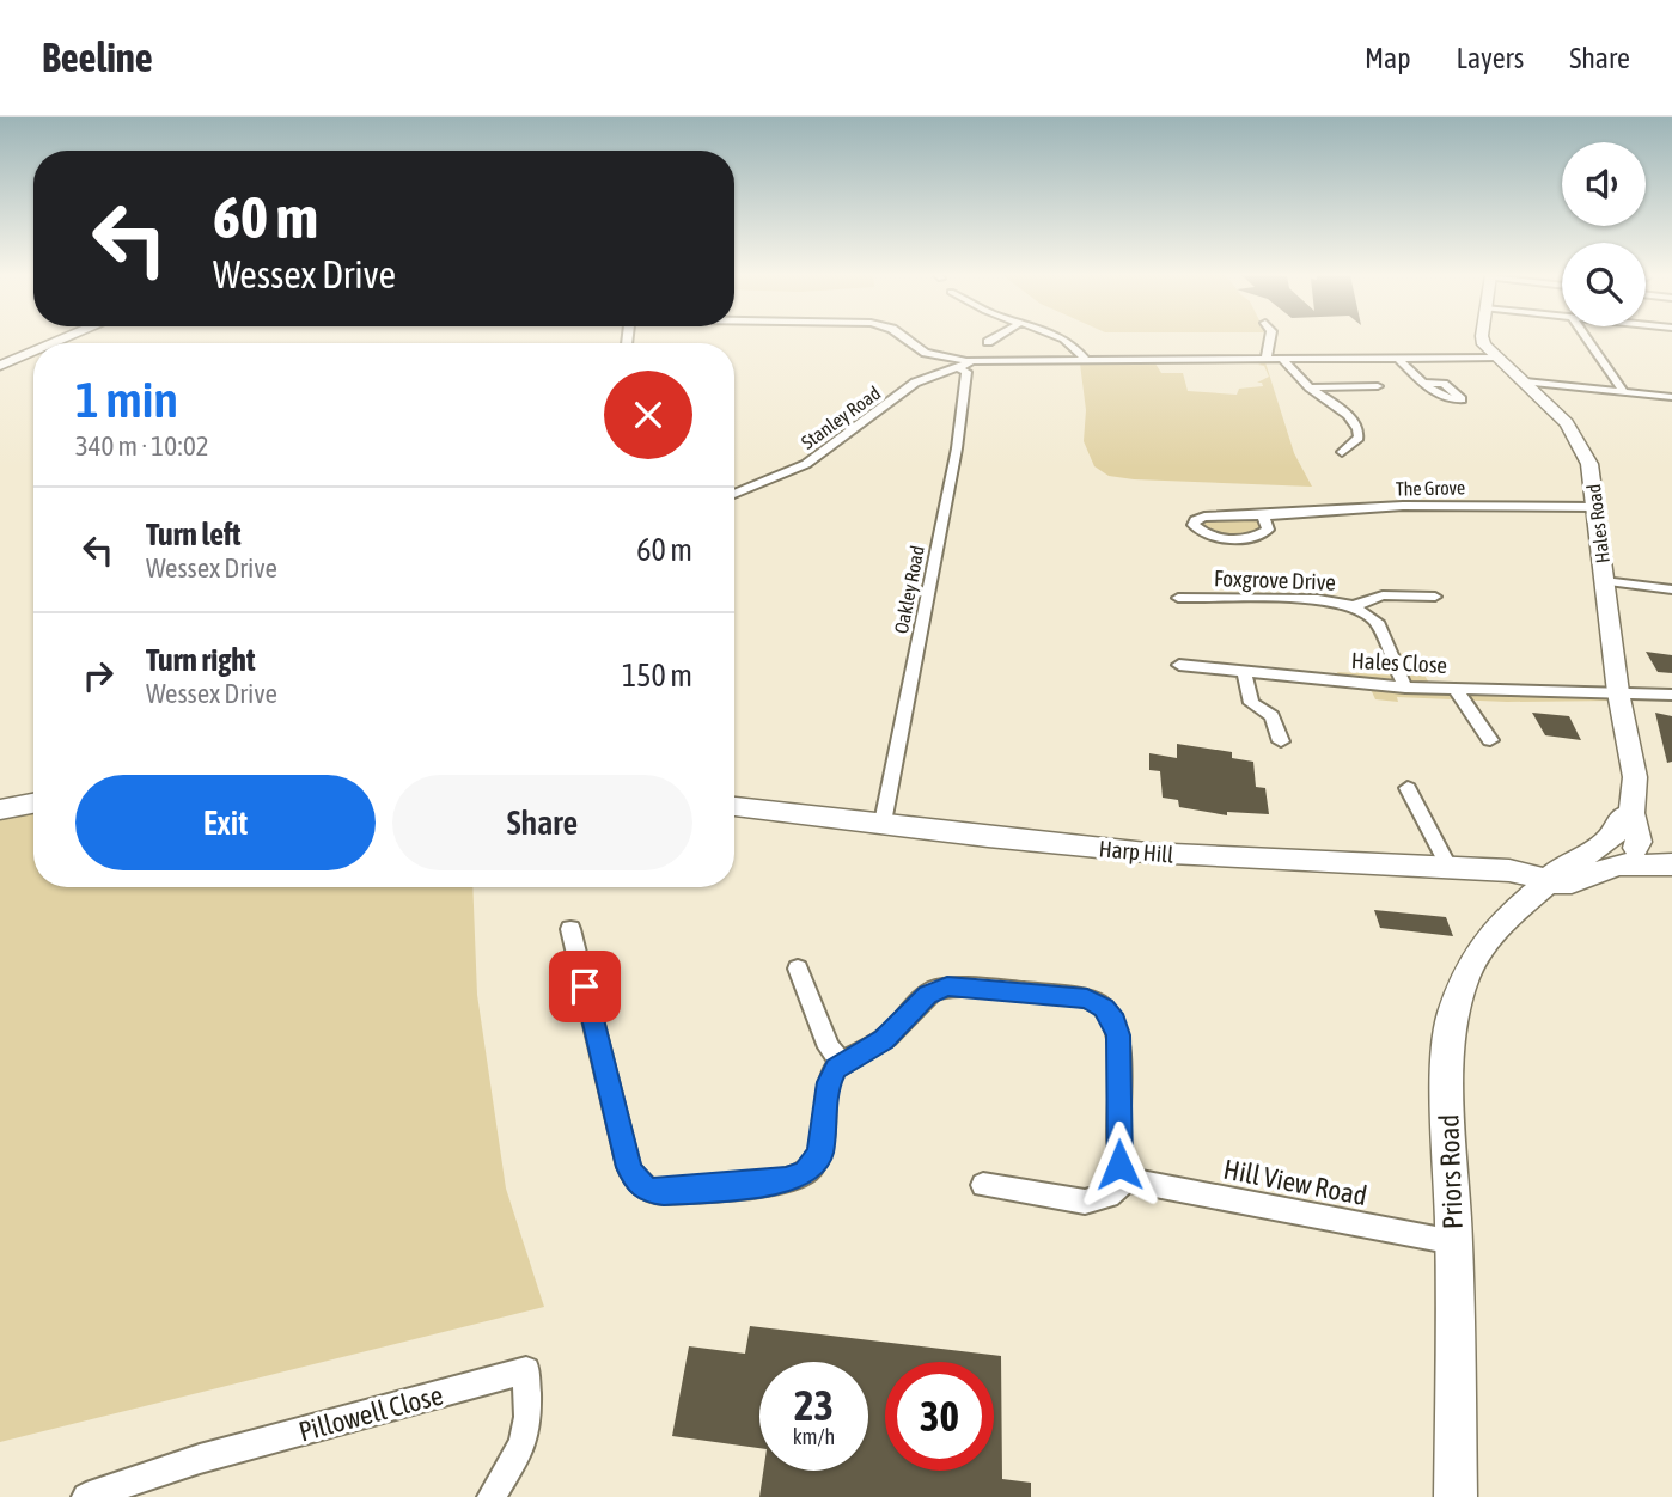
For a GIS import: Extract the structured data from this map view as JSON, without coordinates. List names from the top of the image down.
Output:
{
  "streets": {
    "main road": ["Hales Road", "Harp Hill", "Priors Road"],
    "street": [
      "Stanley Road",
      "The Grove",
      "Foxgrove Drive",
      "Oakley Road",
      "Hales Close",
      "Hill View Road",
      "Pillowell Close"
    ]
  },
  "crossings": [
    ["Stanley Road", "Oakley Road"],
    ["The Grove", "Hales Road"],
    ["Hales Road", "Hales Close"],
    ["Hales Road", "Priors Road"],
    ["Foxgrove Drive", "Hales Close"],
    ["Oakley Road", "Harp Hill"],
    ["Harp Hill", "Priors Road"],
    ["Priors Road", "Hill View Road"]
  ],
  "page": {
    "header": "Beeline",
    "nav": ["Map", "Layers", "Share"],
    "turn": ["60 m", "Wessex Drive"],
    "heading": ["1 min", "340 m · 10:02"],
    "list": [
      {
        "name": "Turn left",
        "note": "Wessex Drive",
        "value": "60 m"
      },
      {
        "name": "Turn right",
        "note": "Wessex Drive",
        "value": "150 m"
      }
    ],
    "buttons": ["Exit", "Share"],
    "speed": "23 km/h",
    "limit": "30"
  }
}
